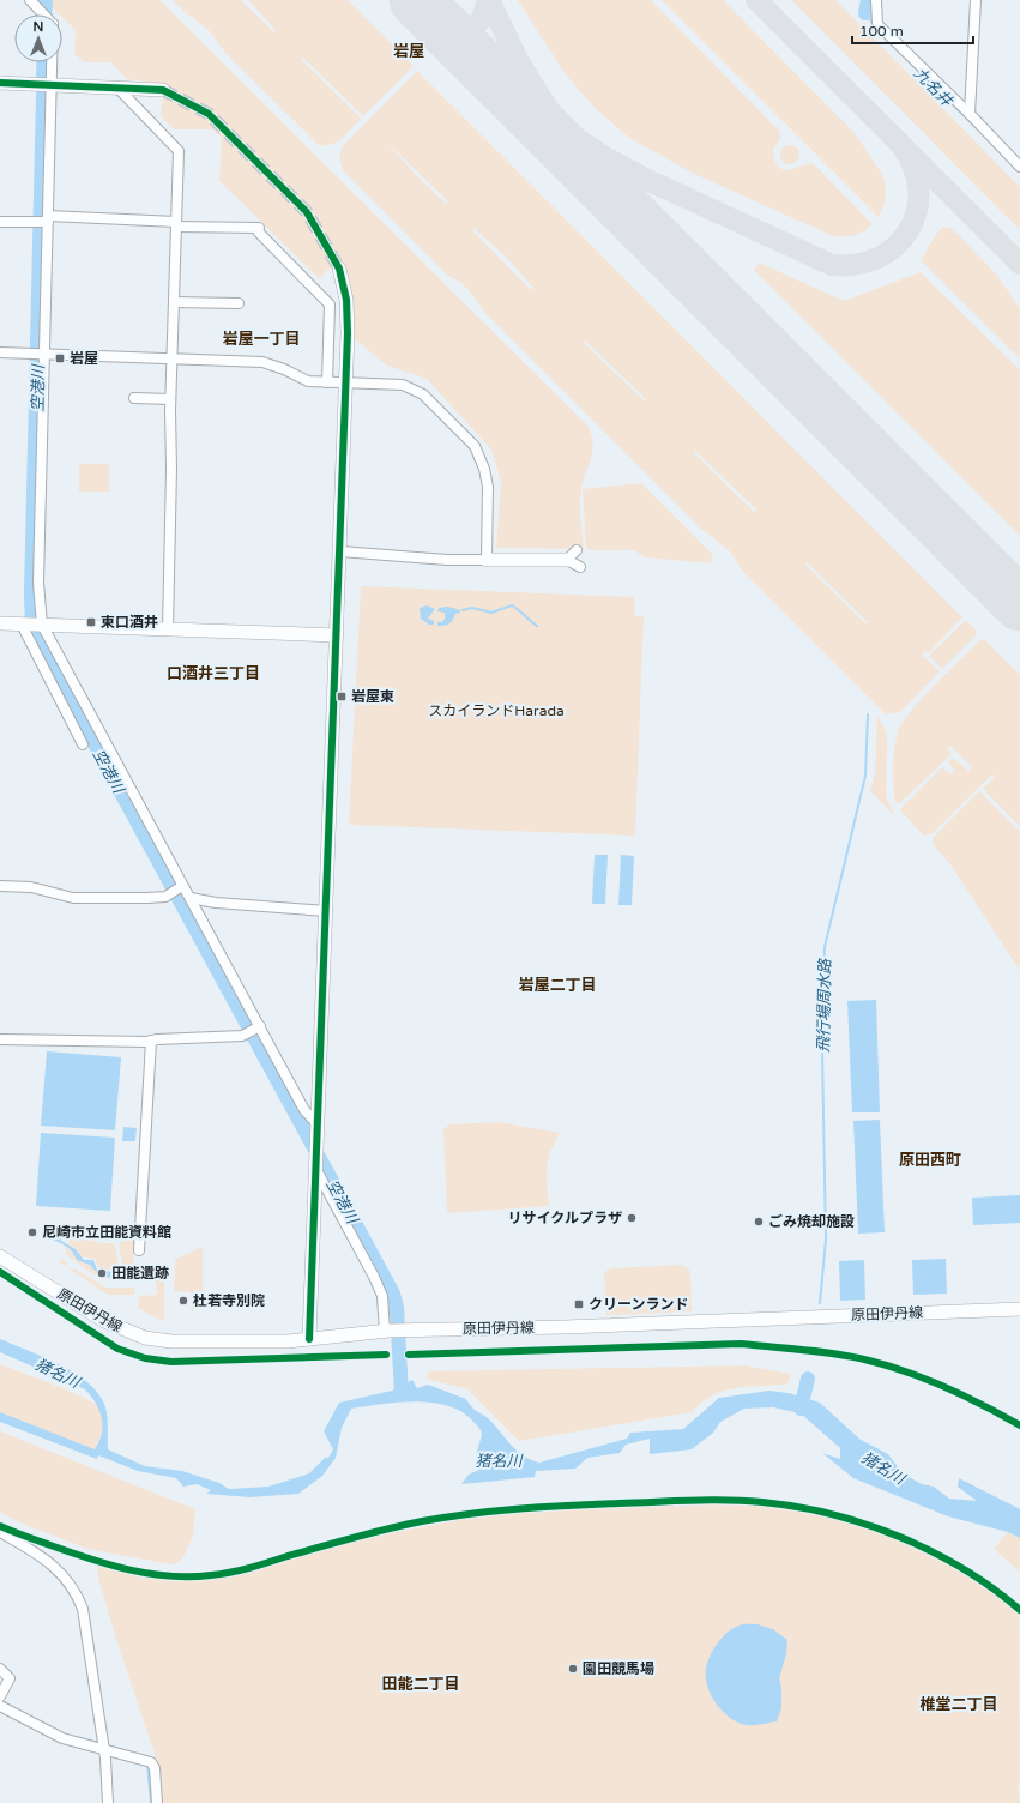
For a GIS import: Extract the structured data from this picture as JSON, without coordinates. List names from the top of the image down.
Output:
{
  "streets": {
    "street": ["原田伊丹線"]
  },
  "districts": [
    "岩屋",
    "岩屋一丁目",
    "口酒井三丁目",
    "岩屋二丁目",
    "原田西町",
    "田能二丁目",
    "椎堂二丁目"
  ],
  "water": [
    "九名井",
    "空港川",
    "飛行場周水路",
    "猪名川"
  ],
  "parks": ["スカイランドHarada"],
  "places": {
    "transit": [
      "岩屋",
      "東口酒井",
      "岩屋東",
      "クリーンランド"
    ],
    "other": [
      "リサイクルプラザ",
      "ごみ焼却施設",
      "尼崎市立田能資料館",
      "田能遺跡",
      "杜若寺別院",
      "園田競馬場"
    ]
  },
  "scale_bar": "100 m",
  "north": "top"
}
